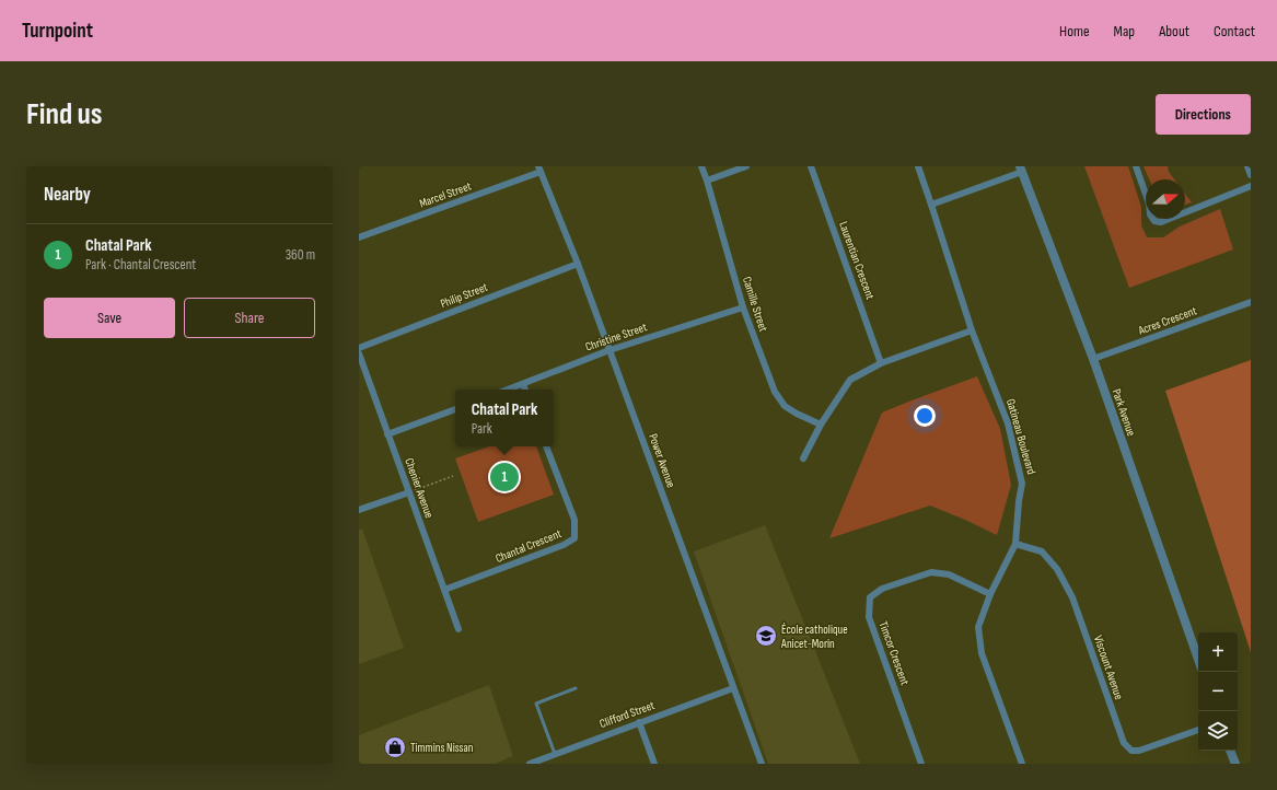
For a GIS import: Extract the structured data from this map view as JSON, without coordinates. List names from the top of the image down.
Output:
{
  "streets": {
    "street": [
      "Marcel Street",
      "Laurentian Crescent",
      "Philip Street",
      "Camille Street",
      "Acres Crescent",
      "Christine Street",
      "Park Avenue",
      "Gatineau Boulevard",
      "Power Avenue",
      "Chenier Avenue",
      "Chantal Crescent",
      "Timcor Crescent",
      "Viscount Avenue",
      "Clifford Street"
    ]
  },
  "crossings": [
    ["Marcel Street", "Power Avenue"],
    ["Philip Street", "Power Avenue"],
    ["Camille Street", "Christine Street"],
    ["Acres Crescent", "Park Avenue"],
    ["Christine Street", "Power Avenue"],
    ["Gatineau Boulevard", "Timcor Crescent"],
    ["Gatineau Boulevard", "Viscount Avenue"],
    ["Power Avenue", "Clifford Street"],
    ["Chenier Avenue", "Chantal Crescent"]
  ],
  "places": {
    "school or university": ["École catholique Anicet-Morin"],
    "shop": ["Timmins Nissan"]
  },
  "north": "right",
  "page": {
    "header": "Turnpoint",
    "nav": [
      "Home",
      "Map",
      "About",
      "Contact"
    ],
    "buttons": [
      "Directions",
      ["Save", "Share"]
    ],
    "title": "Find us",
    "heading": "Nearby",
    "list": [
      {
        "mark": "1",
        "name": "Chatal Park",
        "note": "Park · Chantal Crescent",
        "value": "360 m"
      }
    ],
    "popup": ["Chatal Park", "Park"],
    "pins": "1",
    "map_buttons": ["+", "−"]
  }
}
